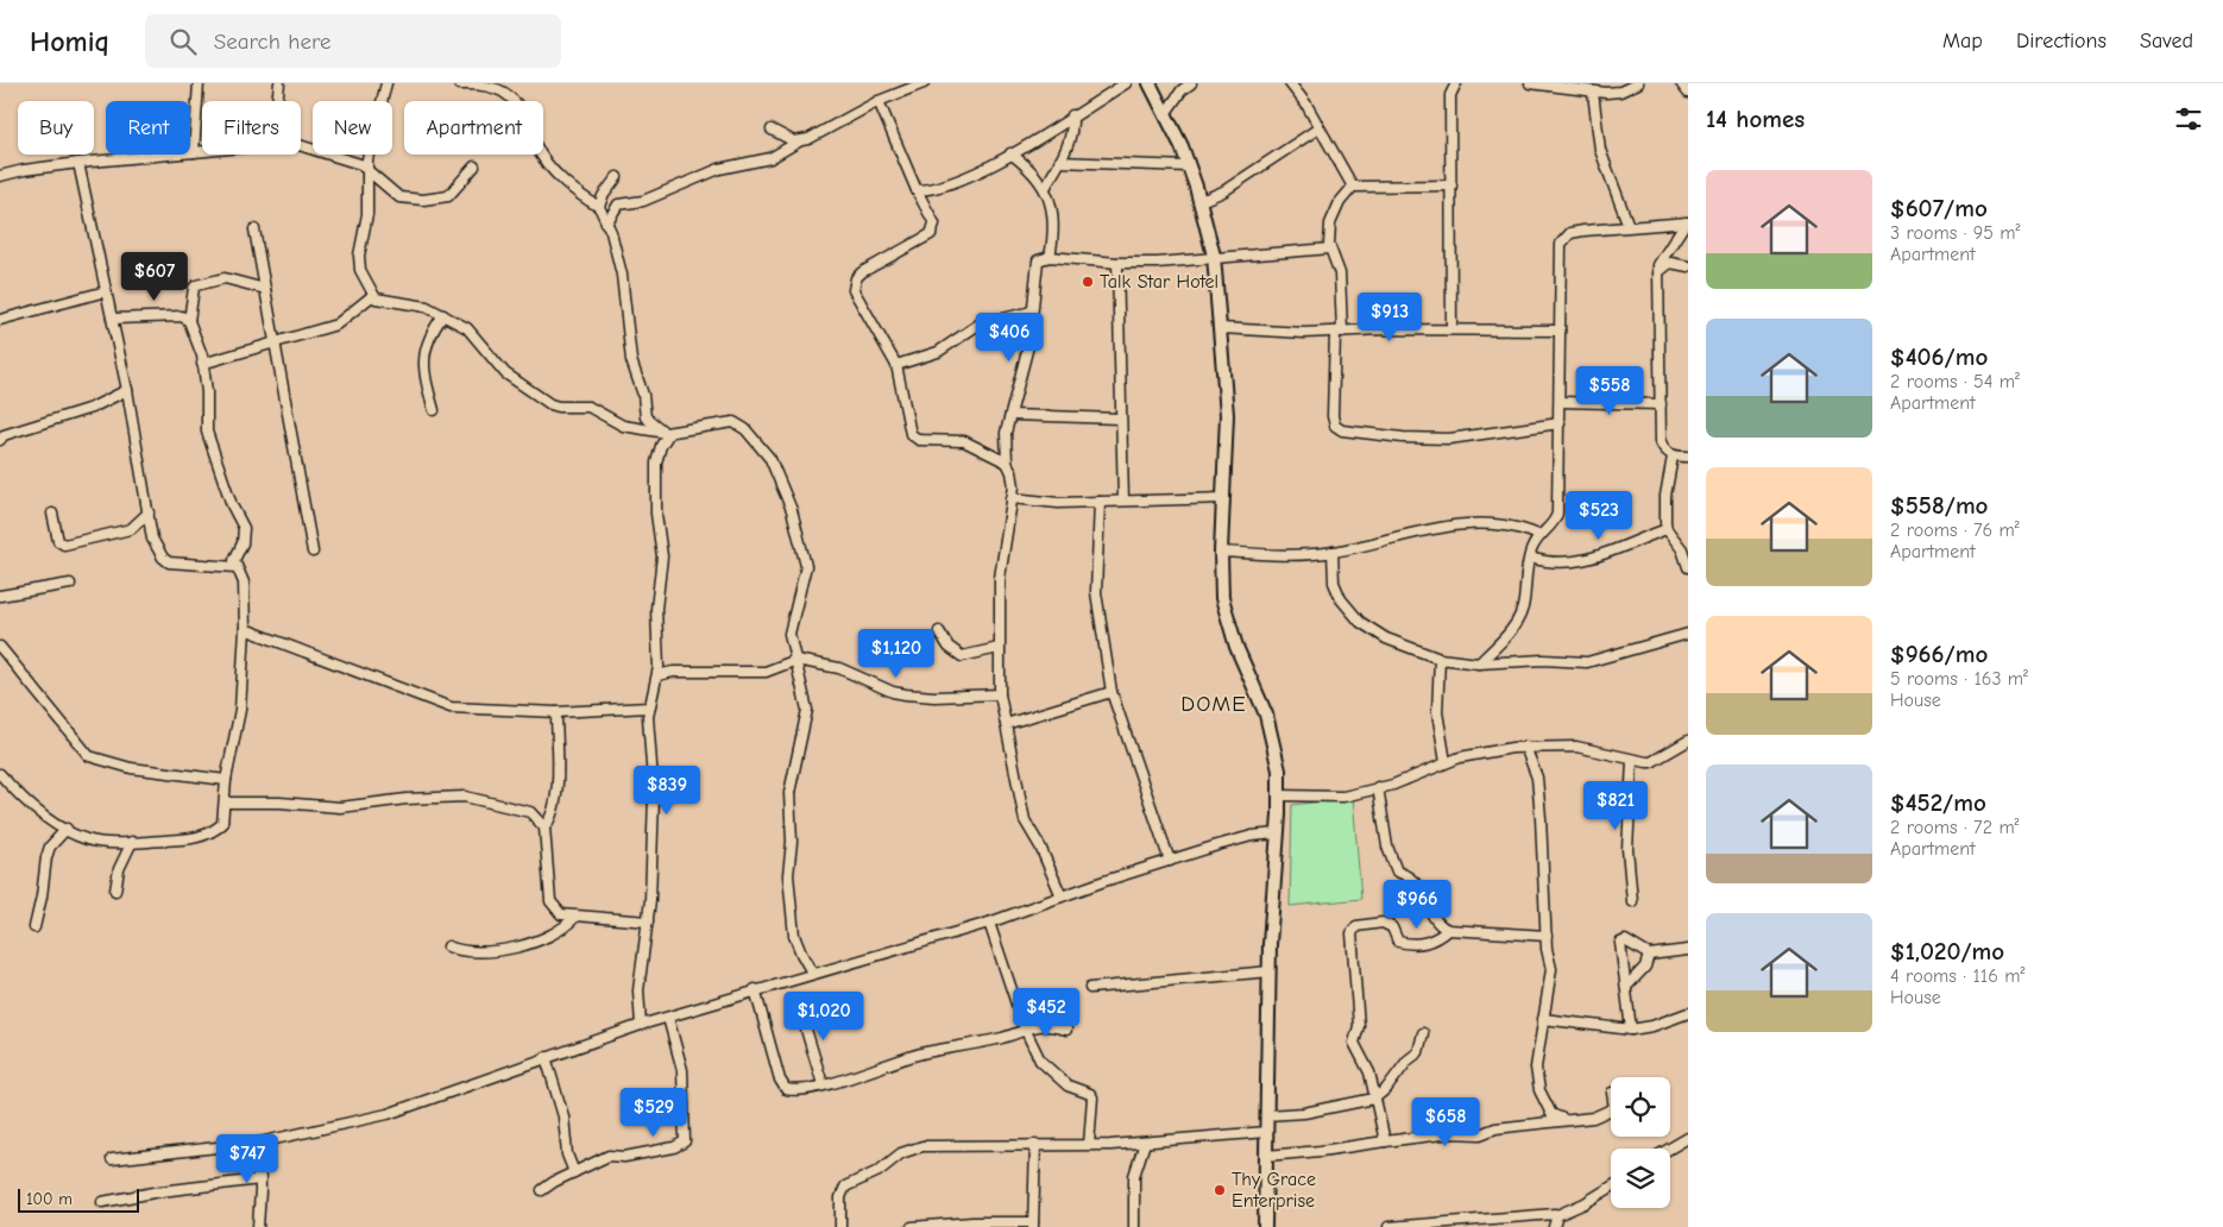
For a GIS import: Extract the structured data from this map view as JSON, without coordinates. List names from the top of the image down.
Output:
{
  "districts": ["DOME"],
  "places": ["Talk Star Hotel", "Thy Grace Enterprise"],
  "scale_bar": "100 m",
  "page": {
    "header": "Homiq",
    "search": "Search here",
    "nav": ["Map", "Directions", "Saved"],
    "heading": "14 homes",
    "chip": [
      "Buy",
      "Rent",
      "Filters",
      "New",
      "Apartment"
    ],
    "list": [
      {
        "name": "$607/mo",
        "note": "3 rooms · 95 m² · Apartment"
      },
      {
        "name": "$406/mo",
        "note": "2 rooms · 54 m² · Apartment"
      },
      {
        "name": "$558/mo",
        "note": "2 rooms · 76 m² · Apartment"
      },
      {
        "name": "$966/mo",
        "note": "5 rooms · 163 m² · House"
      },
      {
        "name": "$452/mo",
        "note": "2 rooms · 72 m² · Apartment"
      },
      {
        "name": "$1,020/mo",
        "note": "4 rooms · 116 m² · House"
      }
    ],
    "price": [
      "$607",
      "$913",
      "$406",
      "$558",
      "$523",
      "$1,120",
      "$839",
      "$821",
      "$966",
      "$452",
      "$1,020",
      "$529",
      "$658",
      "$747"
    ],
    "scale": "100 m"
  }
}
